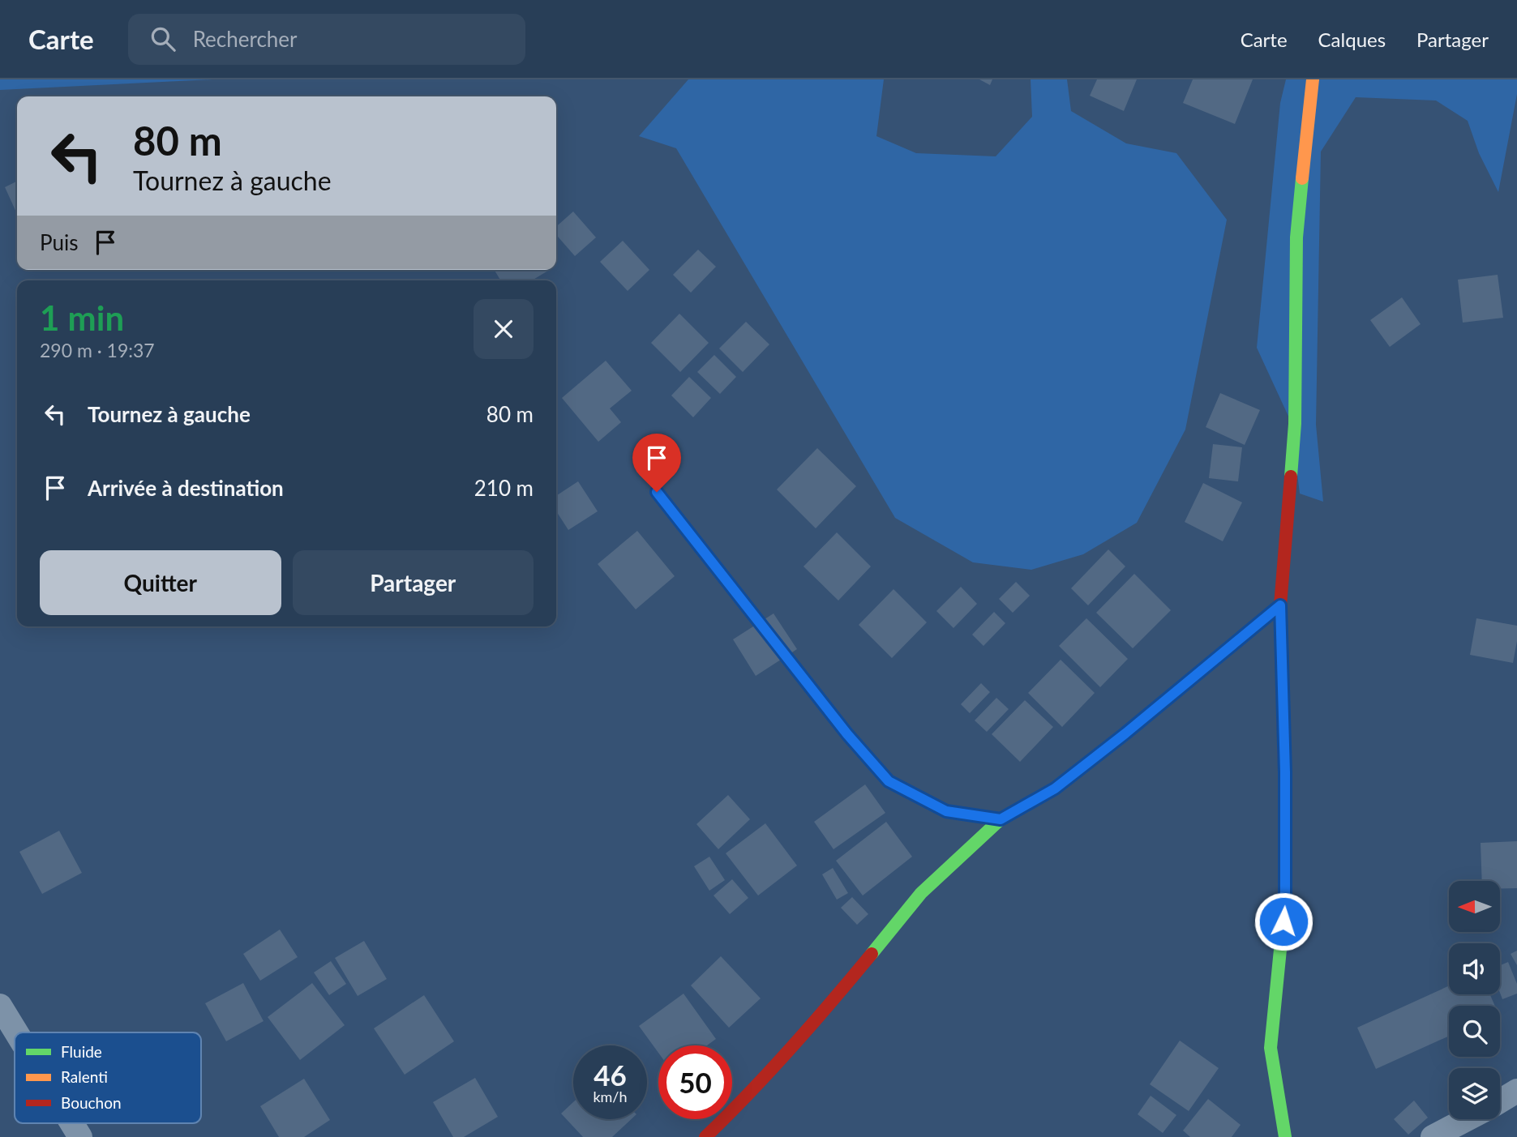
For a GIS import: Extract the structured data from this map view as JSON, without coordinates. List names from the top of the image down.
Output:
{
  "legend": ["Fluide", "Ralenti", "Bouchon"],
  "north": "left",
  "page": {
    "header": "Carte",
    "search": "Rechercher",
    "nav": ["Carte", "Calques", "Partager"],
    "turn": ["80 m", "Tournez à gauche"],
    "then": "Puis",
    "heading": ["1 min", "290 m · 19:37"],
    "list": [
      {
        "name": "Tournez à gauche",
        "value": "80 m"
      },
      {
        "name": "Arrivée à destination",
        "value": "210 m"
      }
    ],
    "buttons": ["Quitter", "Partager"],
    "speed": "46 km/h",
    "limit": "50"
  }
}
